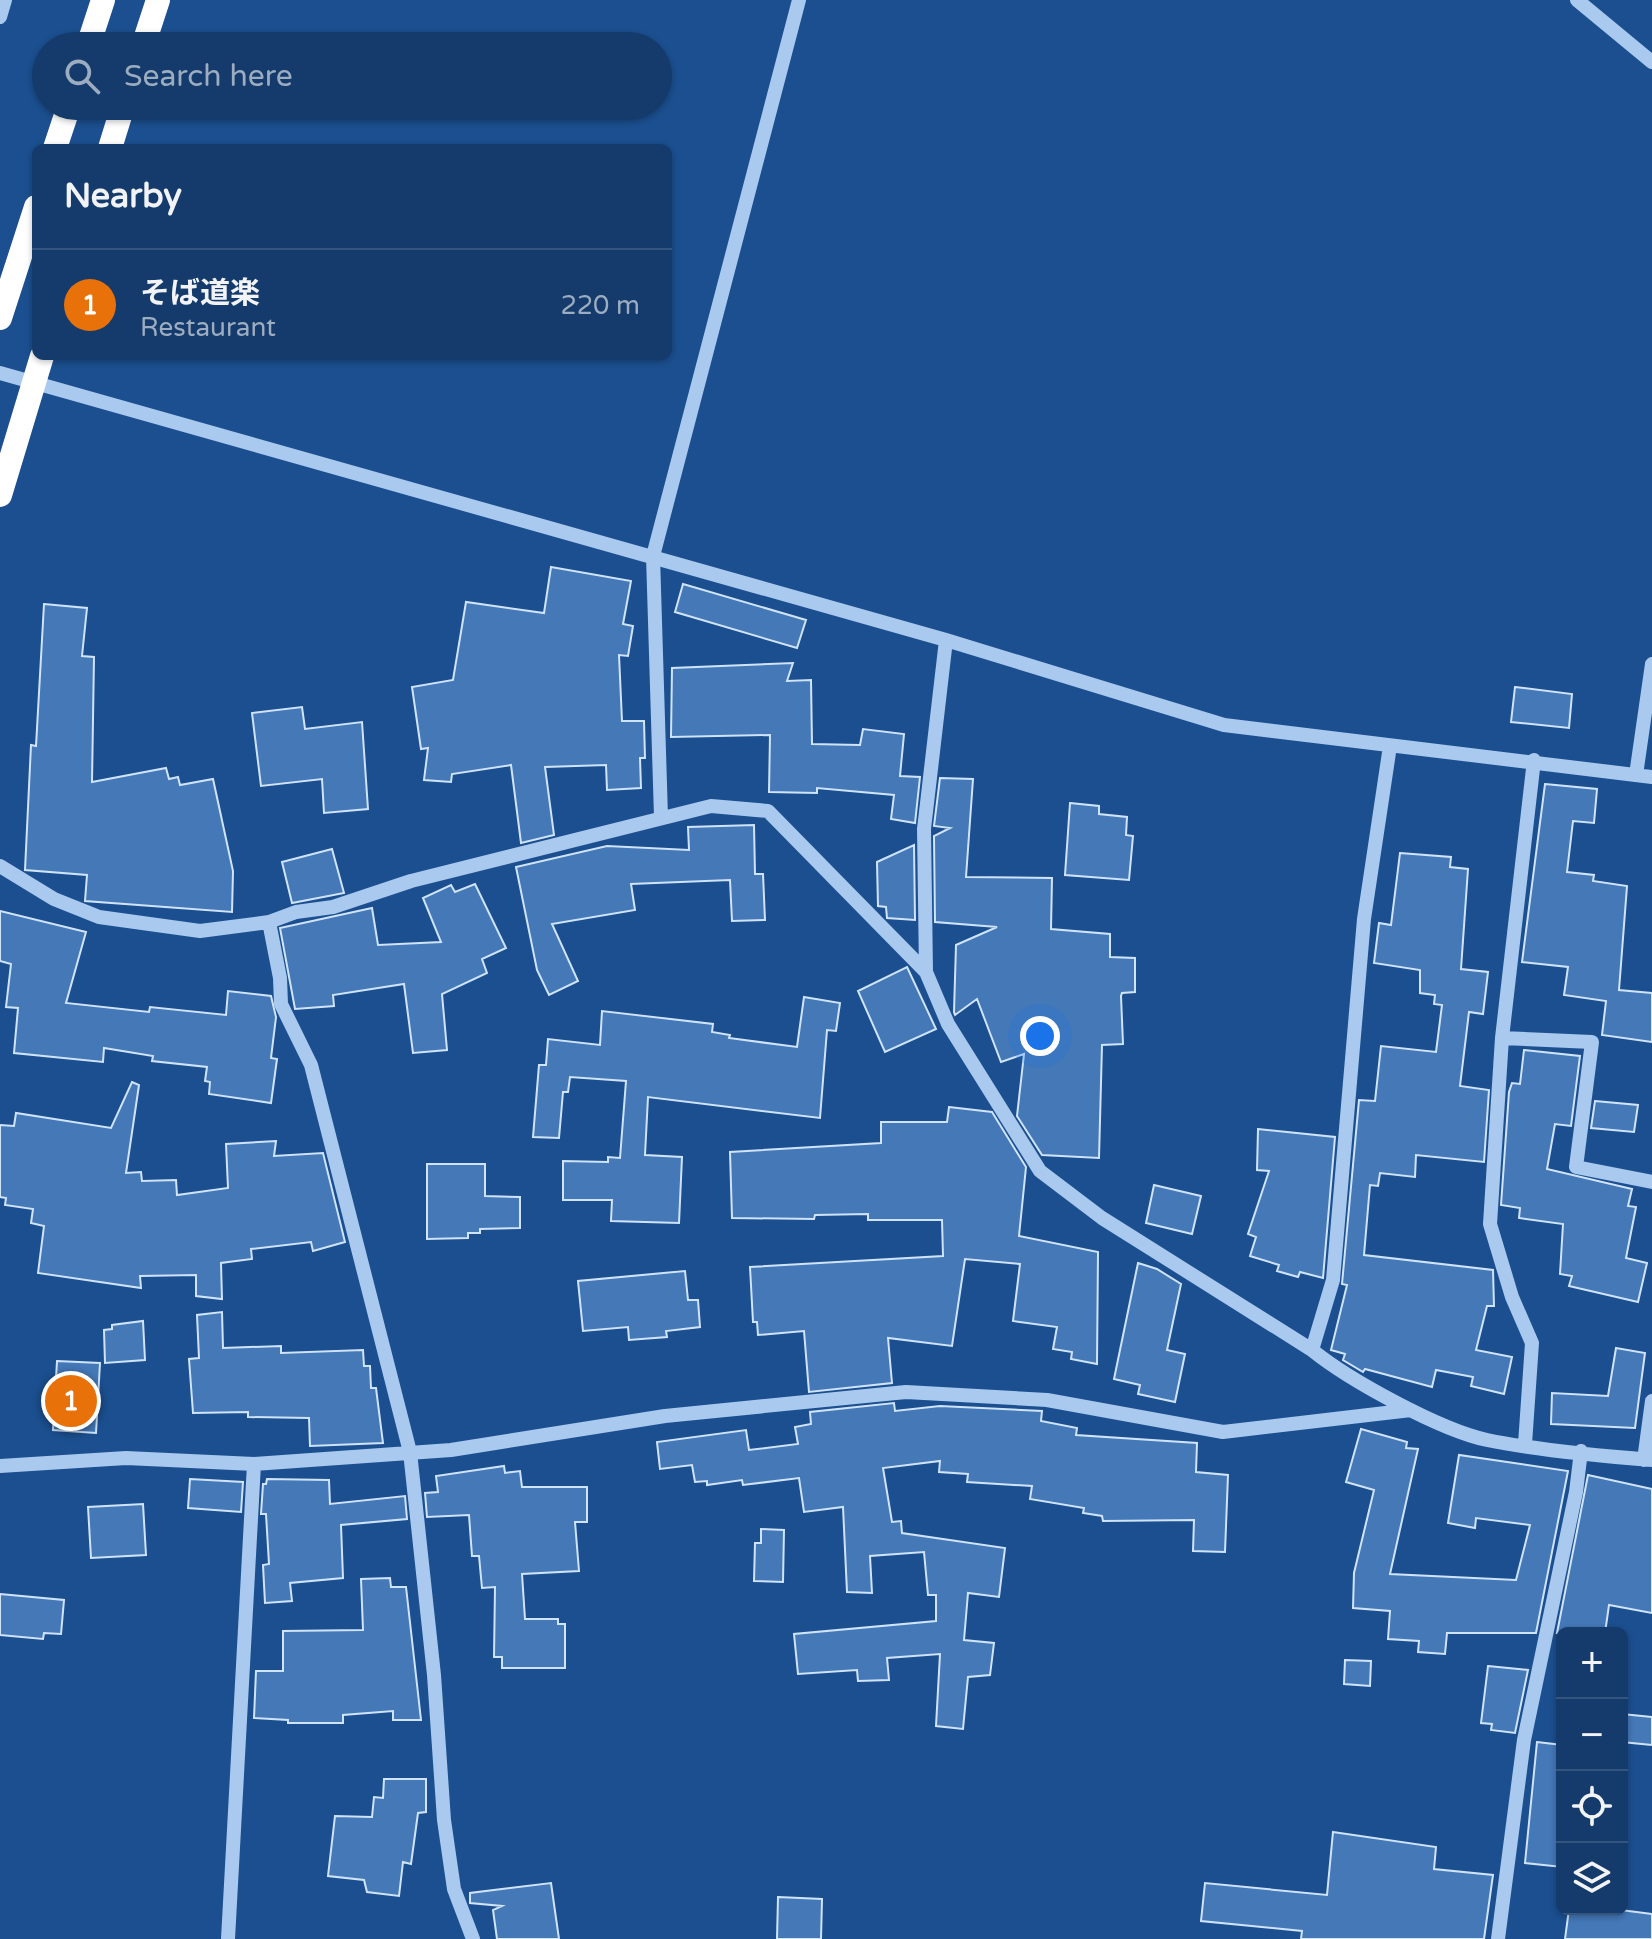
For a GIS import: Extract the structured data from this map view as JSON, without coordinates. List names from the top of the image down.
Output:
{
  "page": {
    "search": "Search here",
    "heading": "Nearby",
    "list": [
      {
        "mark": "1",
        "name": "そば道楽",
        "note": "Restaurant",
        "value": "220 m"
      }
    ],
    "pins": "1",
    "map_buttons": ["+", "−"]
  }
}
